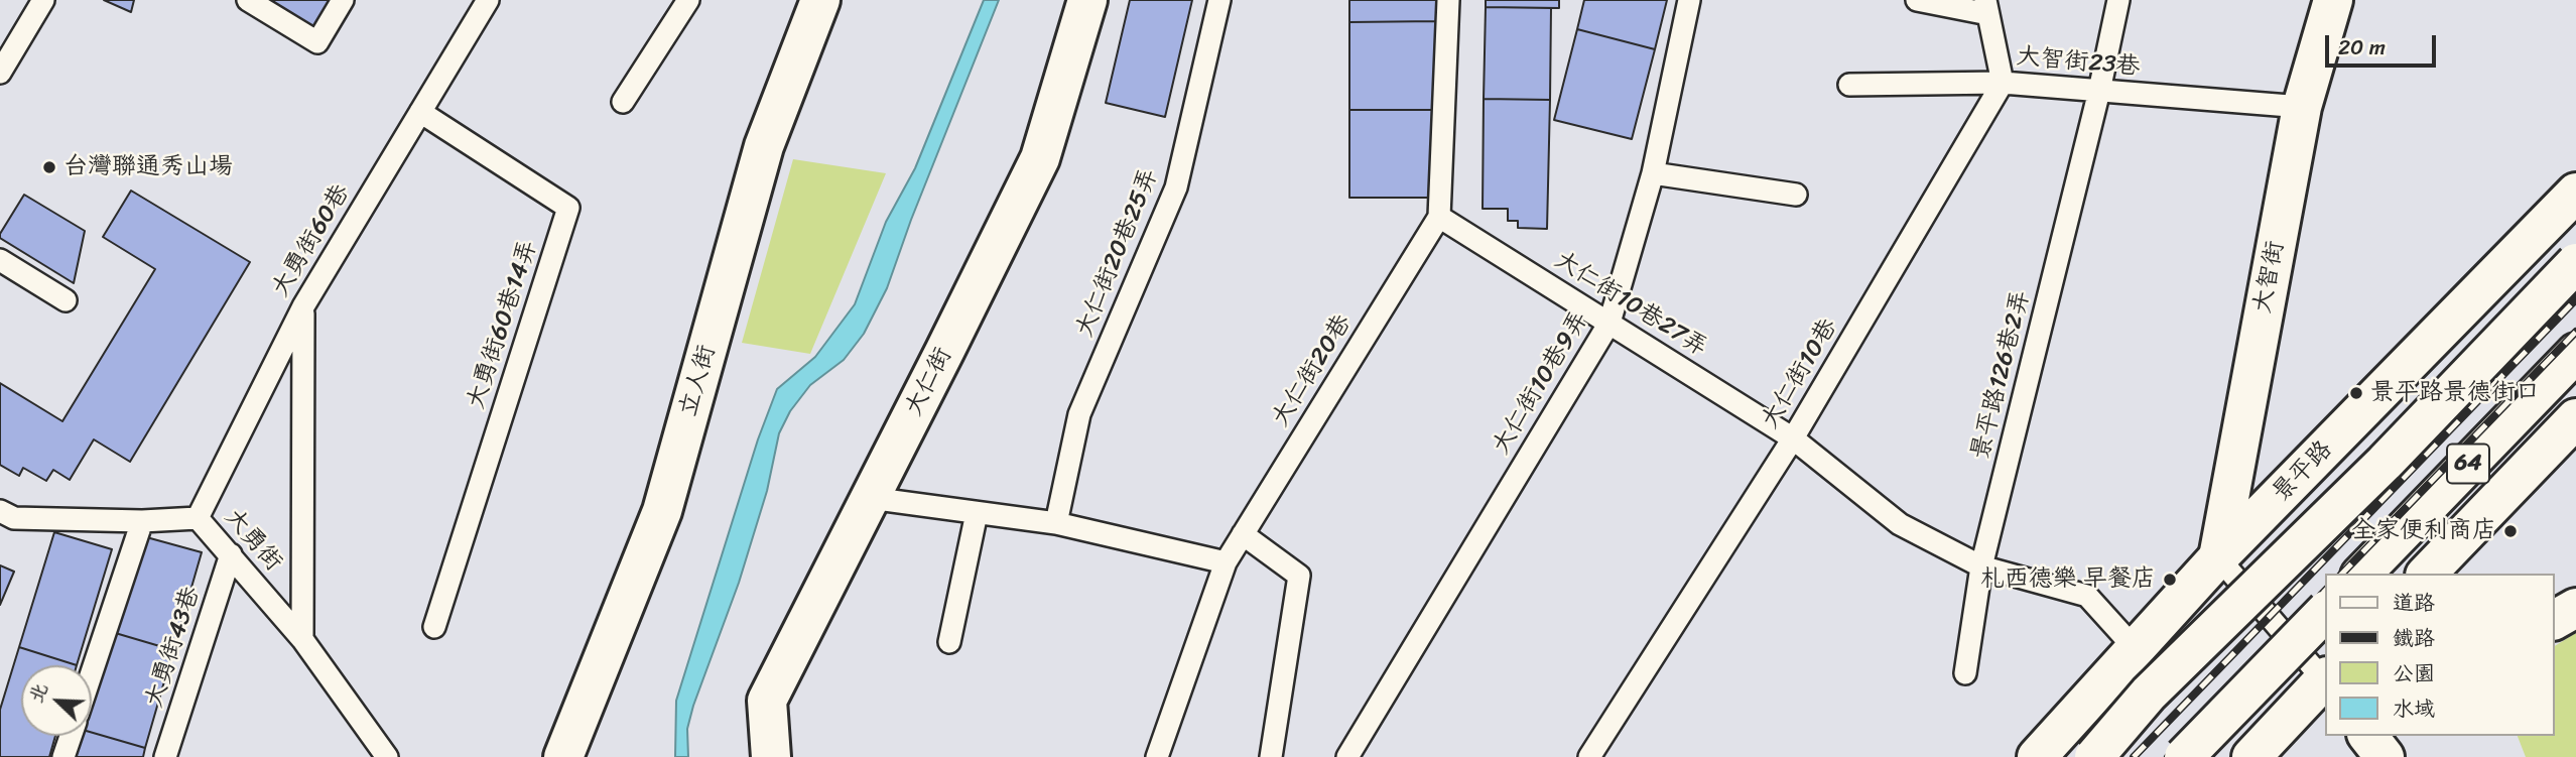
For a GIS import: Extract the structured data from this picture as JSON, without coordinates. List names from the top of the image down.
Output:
{
  "streets": {
    "main road": [
      "大智街",
      "立人街",
      "大仁街",
      "64",
      "景平路"
    ],
    "lane": [
      "大智街23巷",
      "大勇街60巷",
      "大仁街20巷25弄",
      "大仁街10巷27弄",
      "大勇街60巷14弄",
      "大仁街20巷",
      "大仁街10巷",
      "景平路126巷2弄",
      "大仁街10巷9弄",
      "大勇街",
      "大勇街43巷"
    ]
  },
  "crossings": [
    ["大智街23巷", "大智街"],
    ["大智街23巷", "大仁街10巷"],
    ["大智街23巷", "景平路126巷2弄"],
    ["大勇街60巷", "大勇街60巷14弄"],
    ["大勇街60巷", "大勇街"],
    ["大智街", "景平路"],
    ["大仁街10巷27弄", "大仁街20巷"],
    ["大仁街10巷27弄", "大仁街10巷"],
    ["大仁街10巷27弄", "景平路126巷2弄"],
    ["大仁街10巷27弄", "大仁街10巷9弄"],
    ["大仁街10巷27弄", "景平路"],
    ["大勇街", "大勇街43巷"]
  ],
  "places": [
    "台灣聯通秀山場",
    "景平路景德街口",
    "全家便利商店",
    "札西德樂 早餐店"
  ],
  "legend": [
    "道路",
    "鐵路",
    "公園",
    "水域"
  ],
  "scale_bar": "20 m",
  "north": "top left"
}
